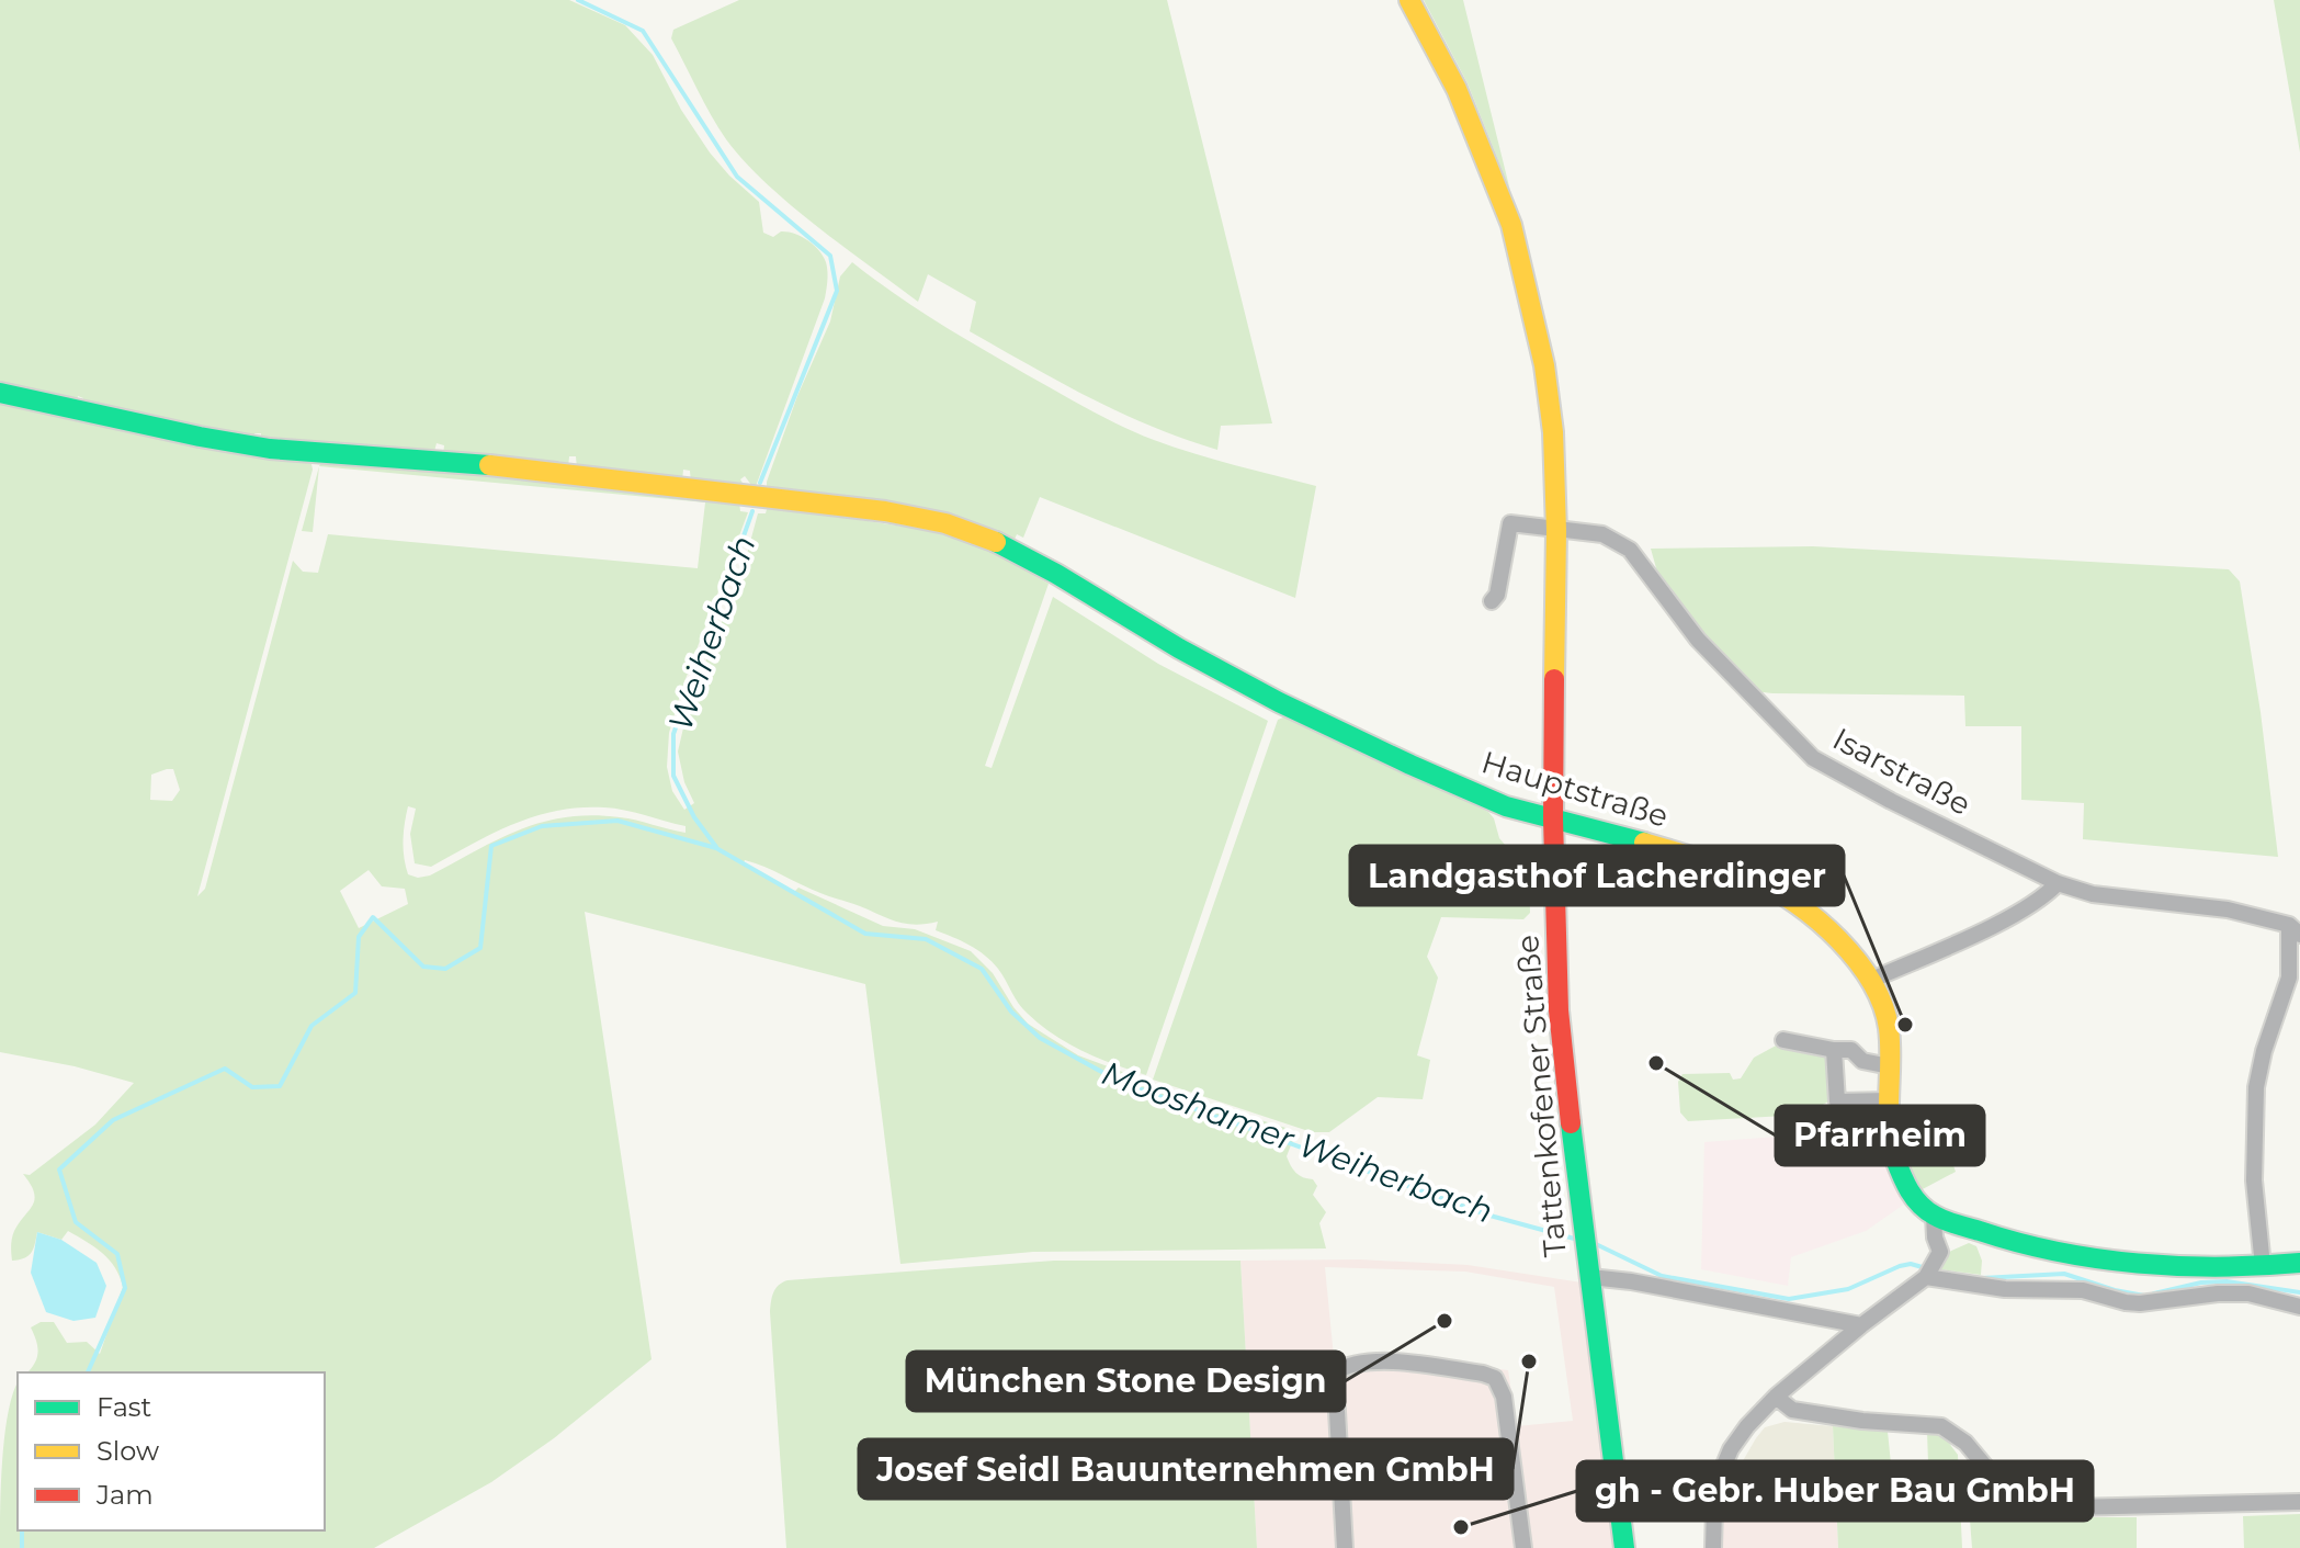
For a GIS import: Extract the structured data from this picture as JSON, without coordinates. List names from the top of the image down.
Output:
{
  "streets": {
    "main road": ["Hauptstraße", "Tattenkofener Straße"],
    "street": ["Isarstraße"]
  },
  "crossings": [
    ["Isarstraße", "Tattenkofener Straße"],
    ["Hauptstraße", "Tattenkofener Straße"]
  ],
  "water": ["Weiherbach", "Mooshamer Weiherbach"],
  "places": [
    "Landgasthof Lacherdinger",
    "Pfarrheim",
    "München Stone Design",
    "Josef Seidl Bauunternehmen GmbH",
    "gh - Gebr. Huber Bau GmbH"
  ],
  "legend": ["Fast", "Slow", "Jam"]
}
